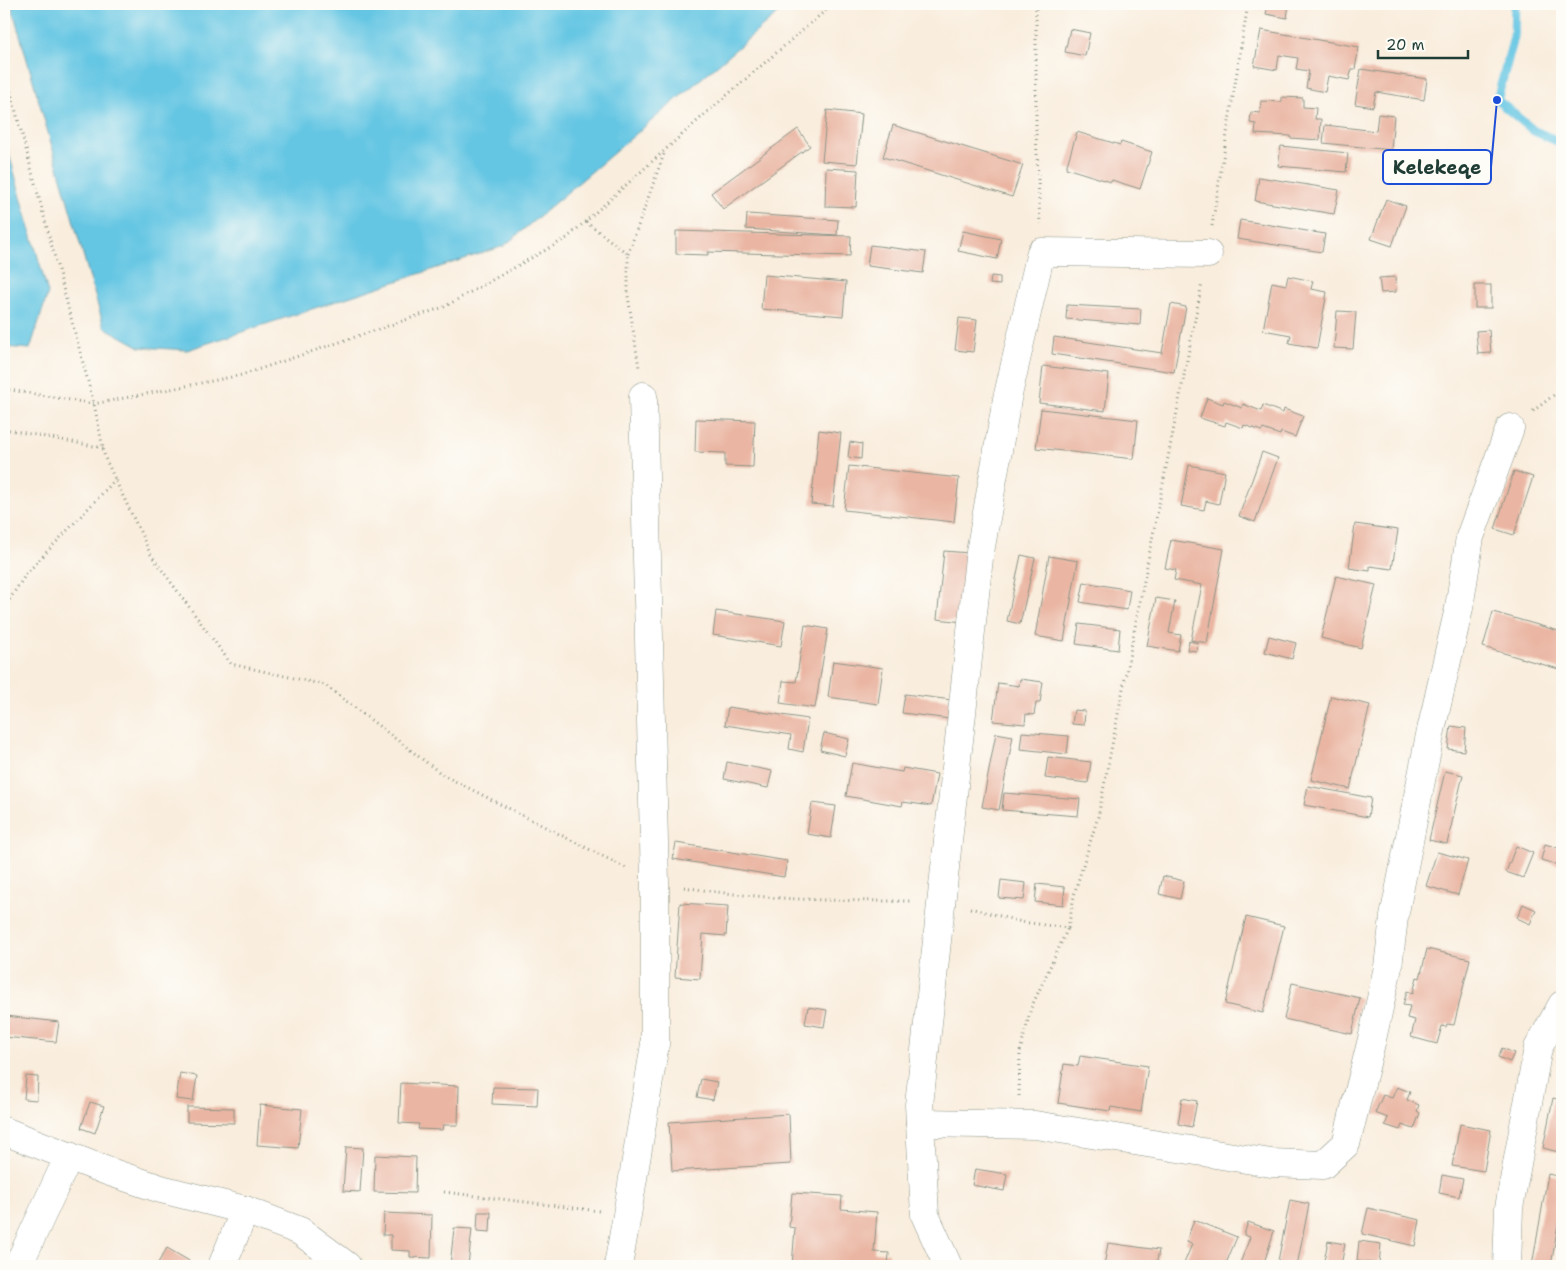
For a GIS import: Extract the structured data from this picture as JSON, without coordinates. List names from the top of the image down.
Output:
{
  "places": ["Kelekeqe"],
  "scale_bar": "20 m"
}
